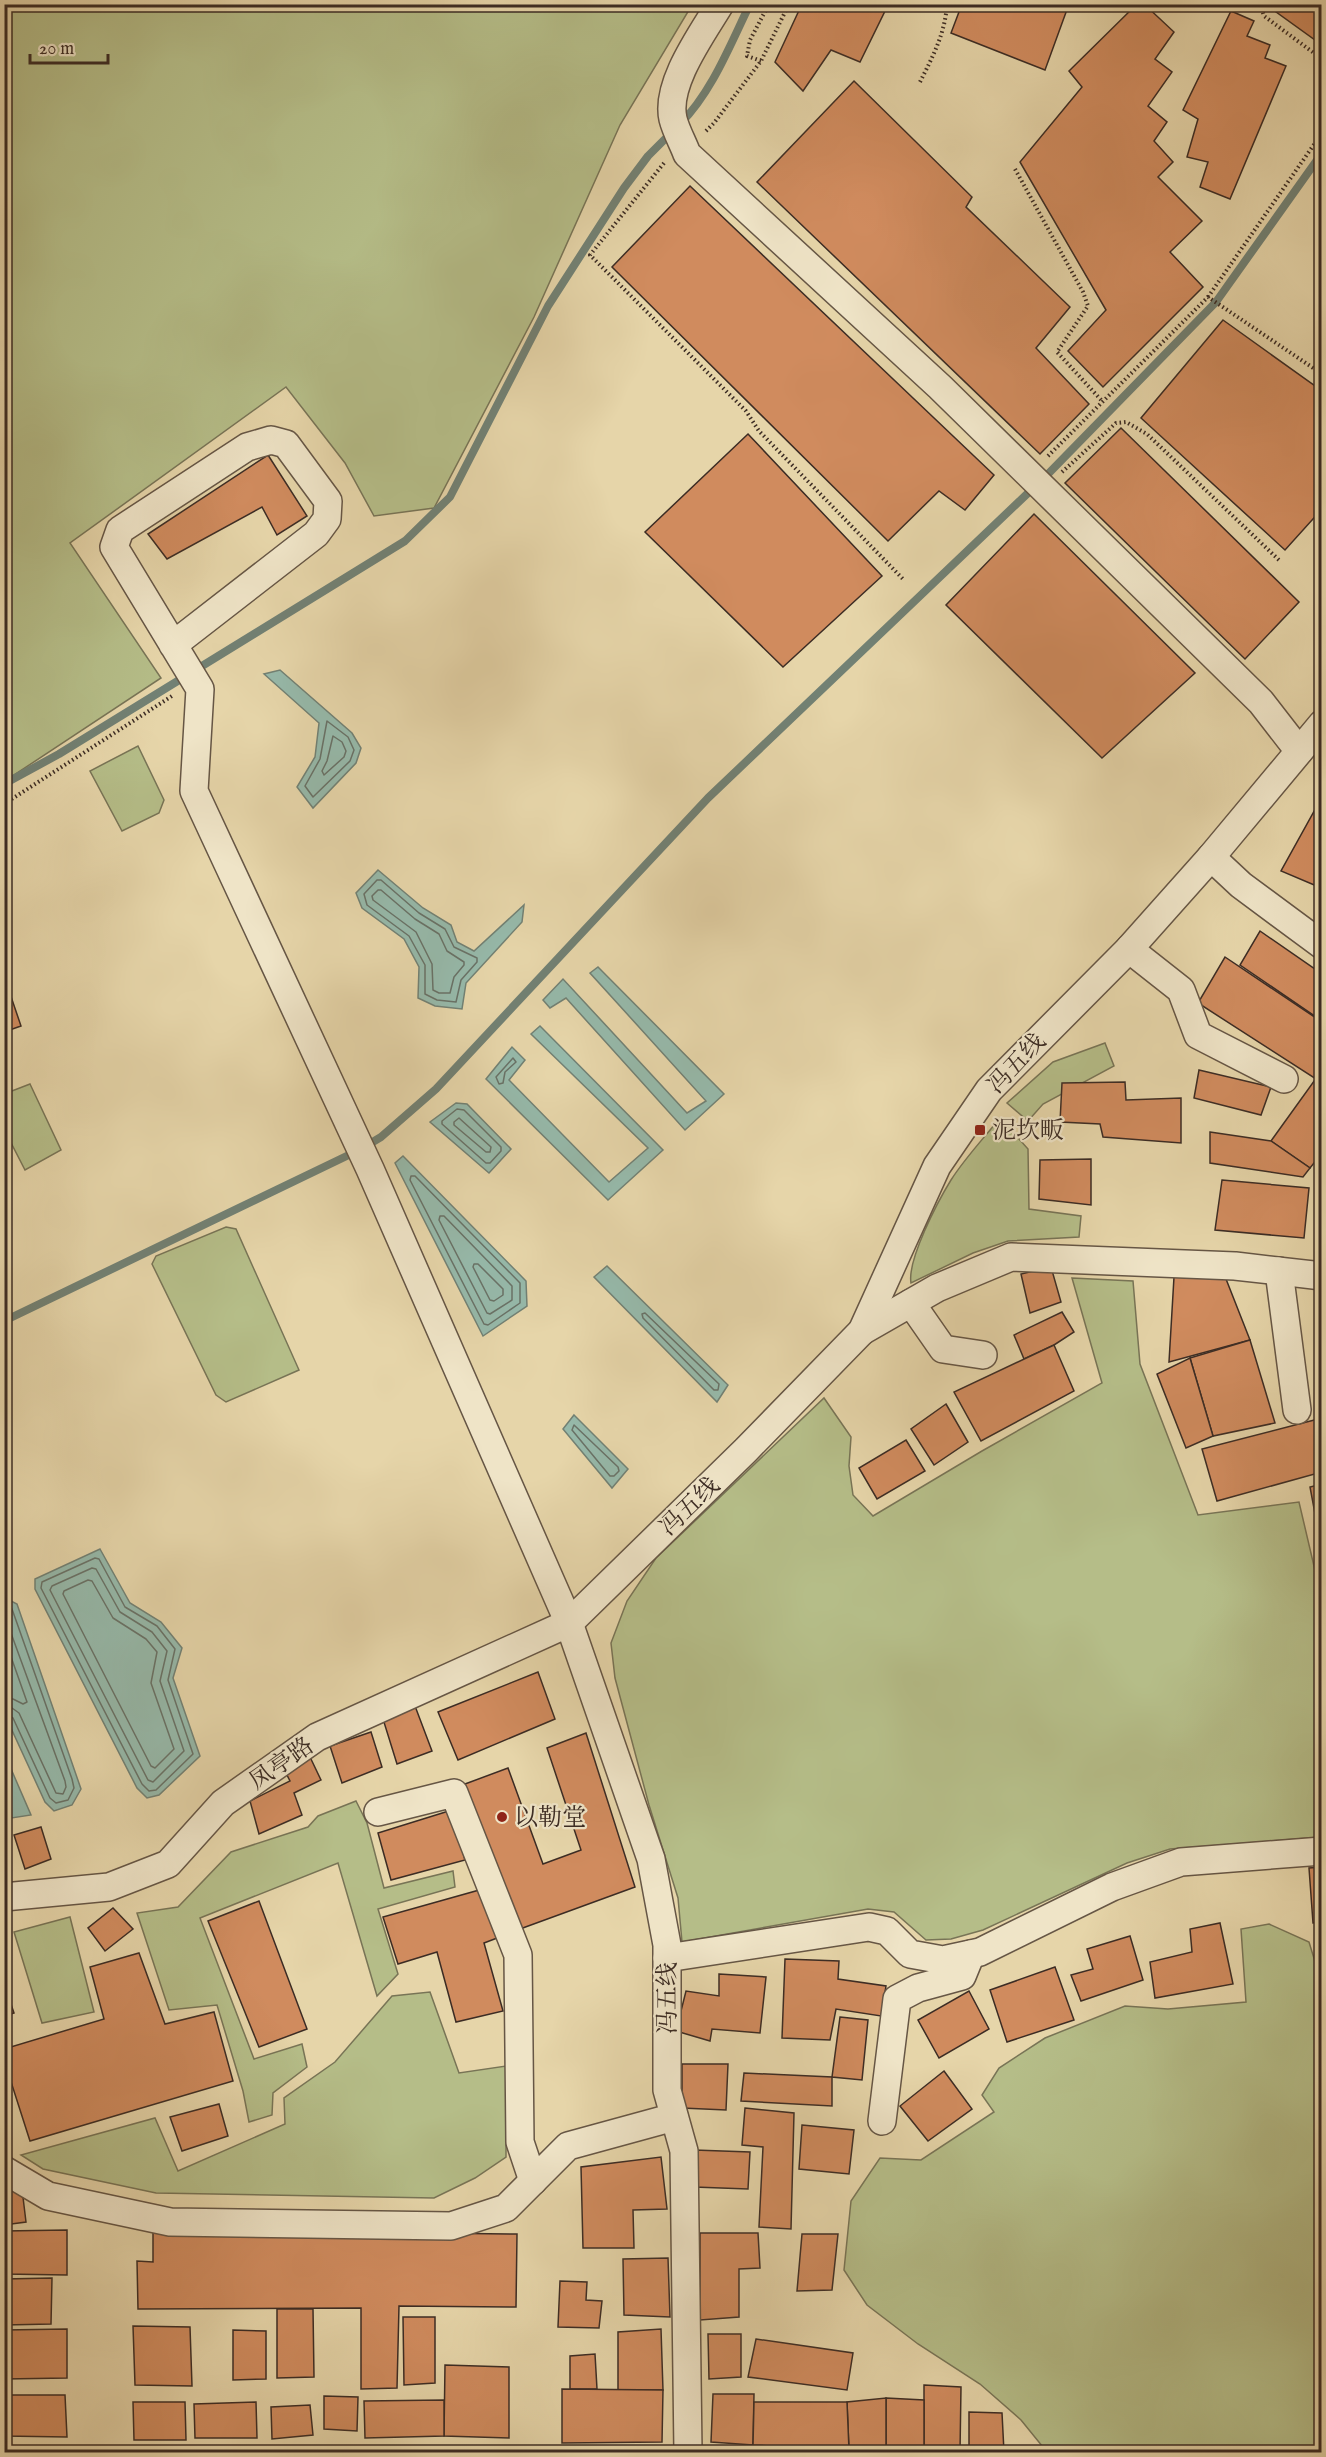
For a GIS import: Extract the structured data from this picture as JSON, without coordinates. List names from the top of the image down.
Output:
{
  "streets": {
    "street": ["冯五线", "凤亭路"]
  },
  "crossings": [
    ["冯五线", "凤亭路"]
  ],
  "places": {
    "transit": ["泥坎畈"],
    "other": ["以勒堂"]
  },
  "scale_bar": "20 m"
}
